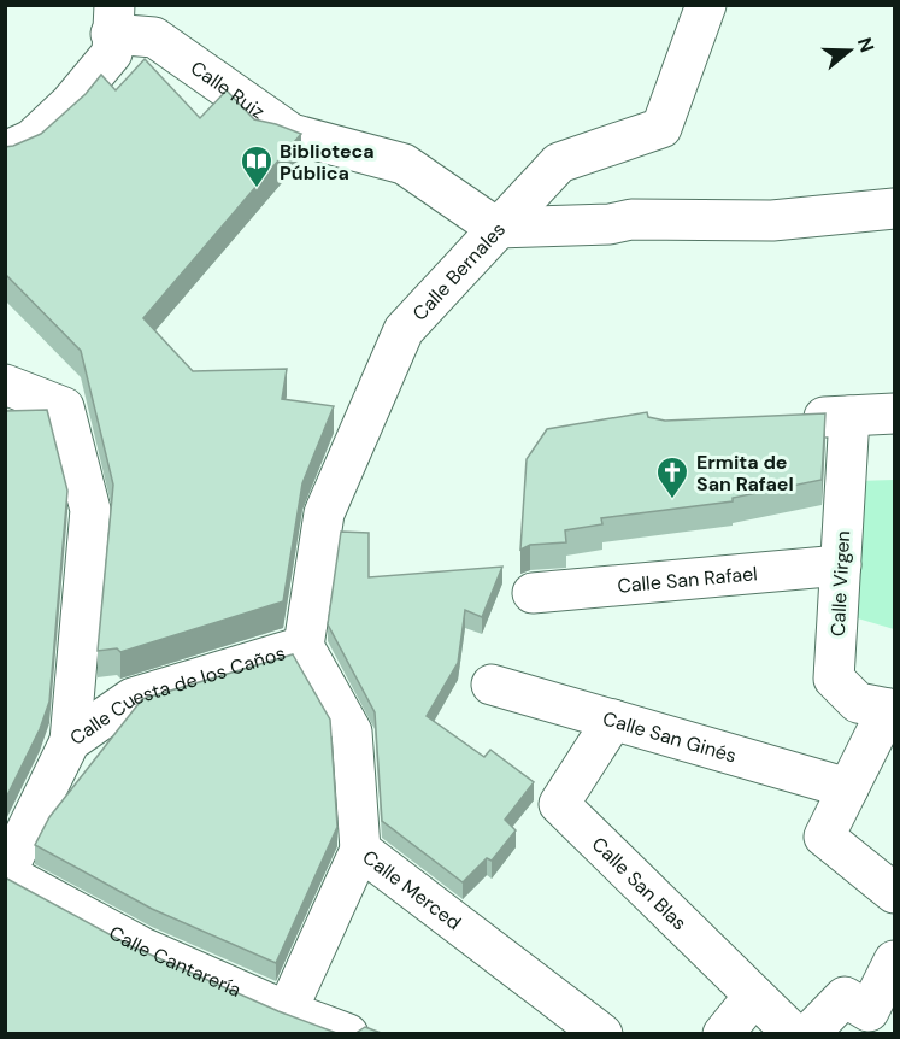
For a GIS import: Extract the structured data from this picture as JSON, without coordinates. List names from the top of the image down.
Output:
{
  "streets": {
    "street": [
      "Calle Ruiz",
      "Calle Bernales",
      "Calle San Rafael",
      "Calle Virgen",
      "Calle Cuesta de los Caños",
      "Calle San Ginés",
      "Calle San Blas",
      "Calle Merced",
      "Calle Cantarería"
    ]
  },
  "crossings": [
    ["Calle Ruiz", "Calle Bernales"],
    ["Calle Bernales", "Calle Cuesta de los Caños"],
    ["Calle Bernales", "Calle Merced"],
    ["Calle San Rafael", "Calle Virgen"],
    ["Calle Cuesta de los Caños", "Calle Merced"],
    ["Calle Cuesta de los Caños", "Calle Cantarería"],
    ["Calle San Ginés", "Calle San Blas"]
  ],
  "places": {
    "library": ["Biblioteca Pública"],
    "church": ["Ermita de San Rafael"]
  },
  "north": "right"
}
